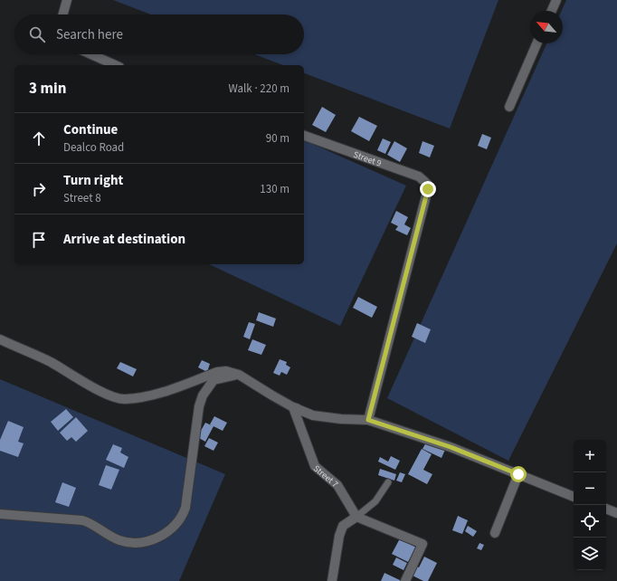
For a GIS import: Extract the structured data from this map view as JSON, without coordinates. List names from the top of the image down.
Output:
{
  "streets": {
    "street": ["Street 9", "Street 7"]
  },
  "north": "top left",
  "page": {
    "search": "Search here",
    "heading": ["3 min", "Walk · 220 m"],
    "list": [
      ["Continue", "Dealco Road", "90 m"],
      ["Turn right", "Street 8", "130 m"],
      "Arrive at destination"
    ],
    "map_buttons": ["+", "−"]
  }
}
